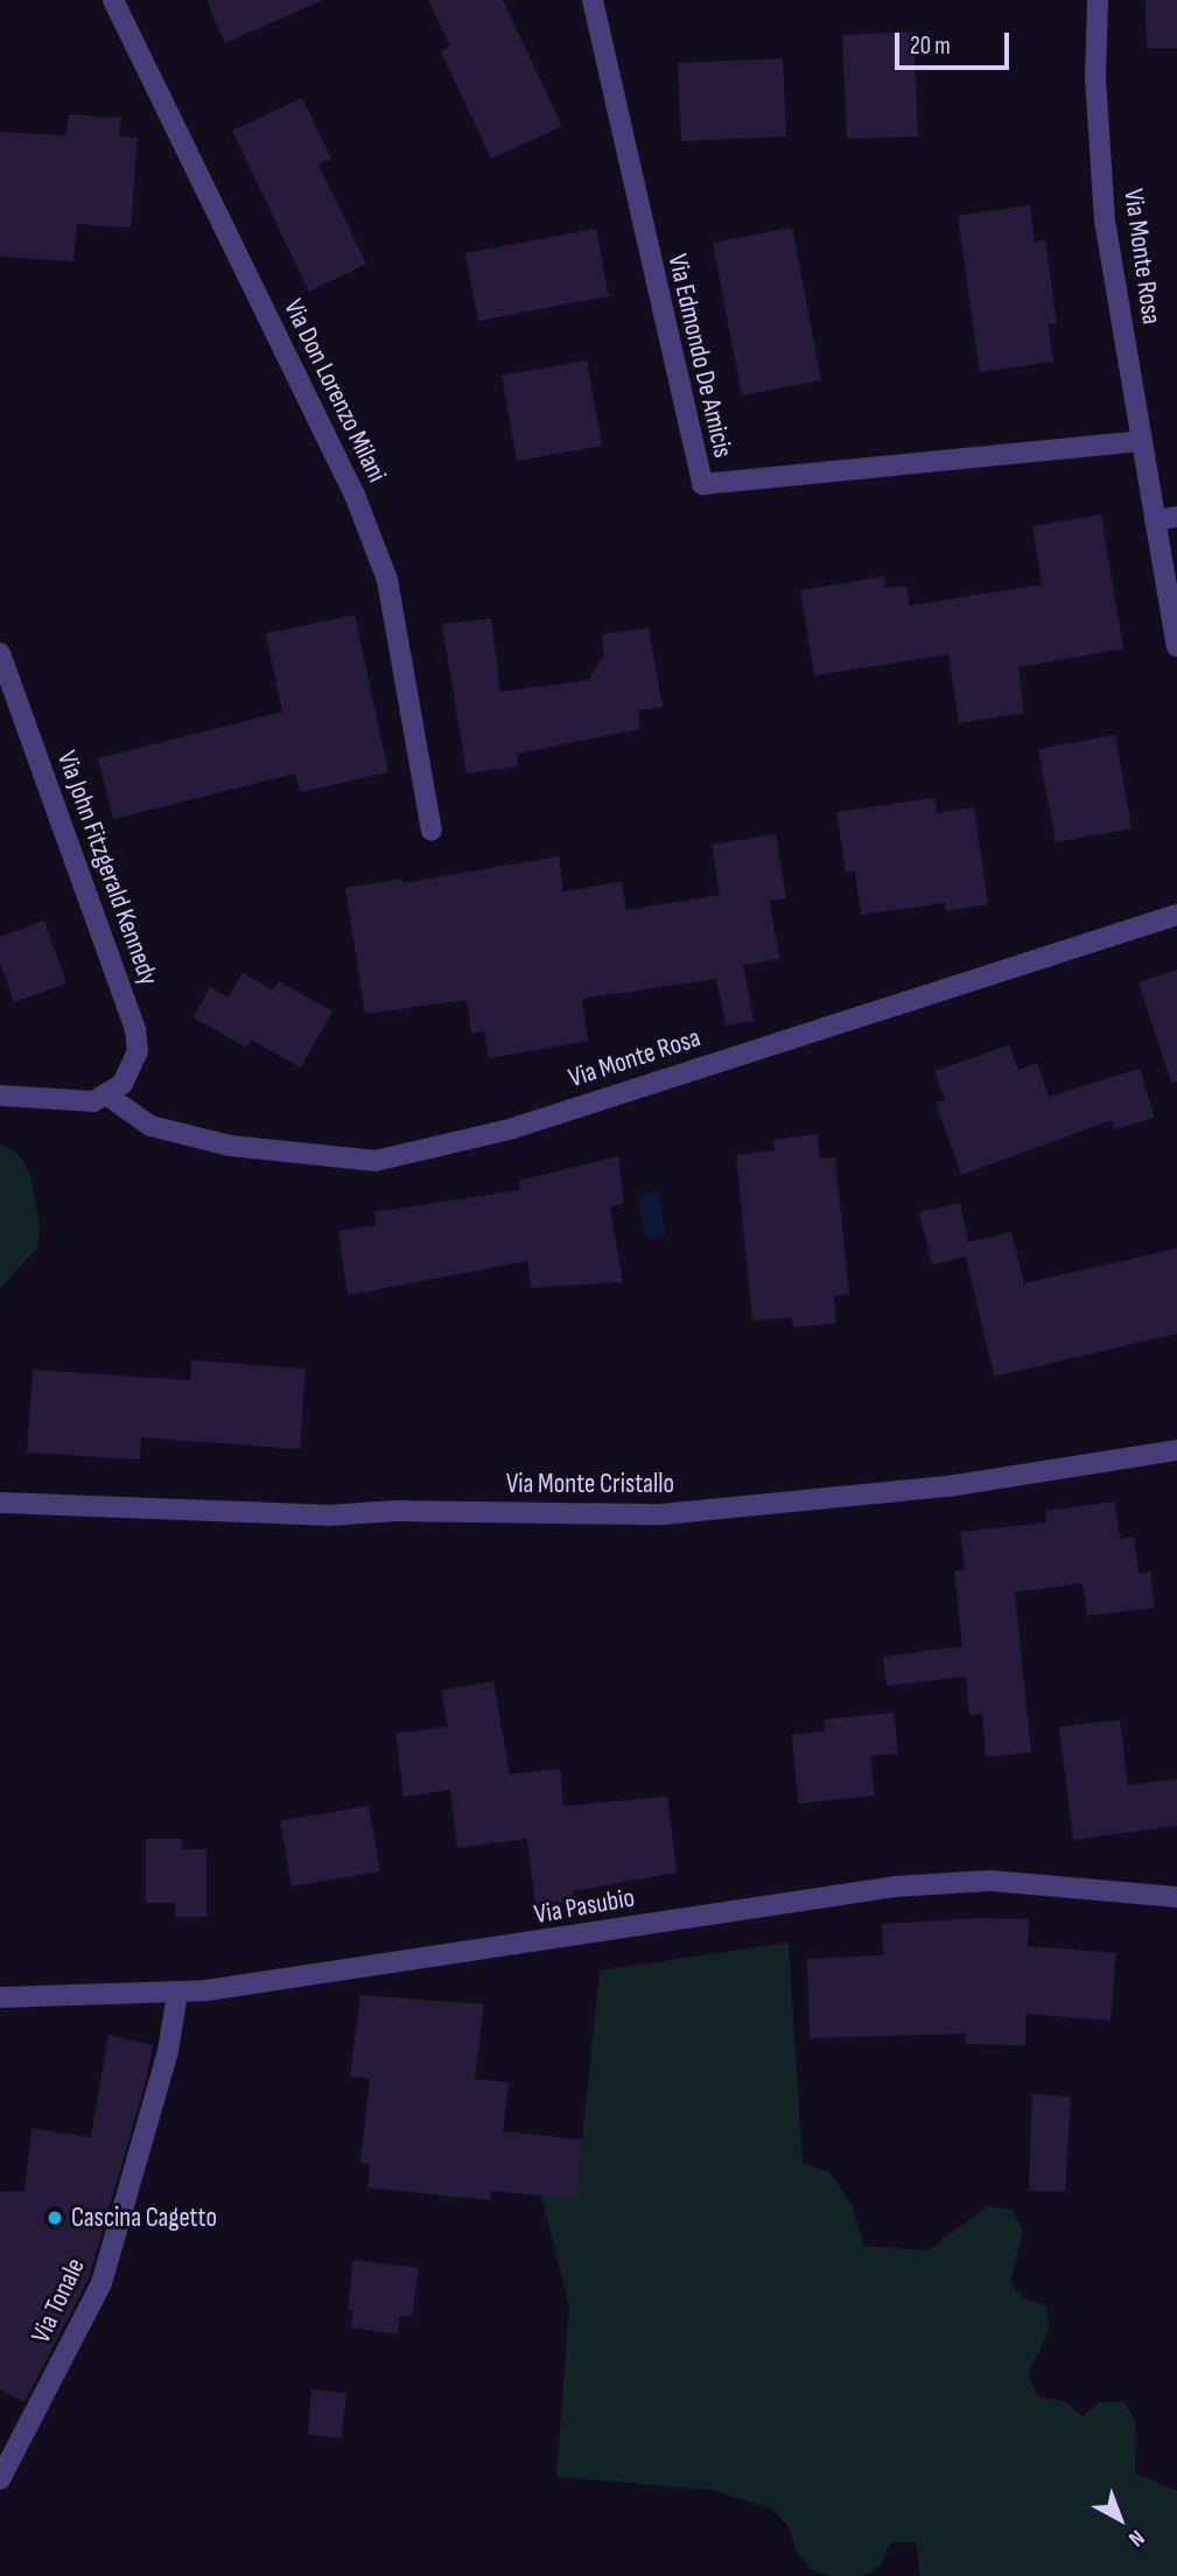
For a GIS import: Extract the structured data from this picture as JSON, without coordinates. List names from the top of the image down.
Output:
{
  "streets": {
    "street": [
      "Via Monte Rosa",
      "Via Edmondo De Amicis",
      "Via Don Lorenzo Milani",
      "Via John Fitzgerald Kennedy",
      "Via Monte Cristallo",
      "Via Pasubio",
      "Via Tonale"
    ]
  },
  "crossings": [
    ["Via Monte Rosa", "Via Edmondo De Amicis"],
    ["Via Monte Rosa", "Via John Fitzgerald Kennedy"],
    ["Via Pasubio", "Via Tonale"]
  ],
  "places": ["Cascina Cagetto"],
  "scale_bar": "20 m",
  "north": "bottom right"
}
